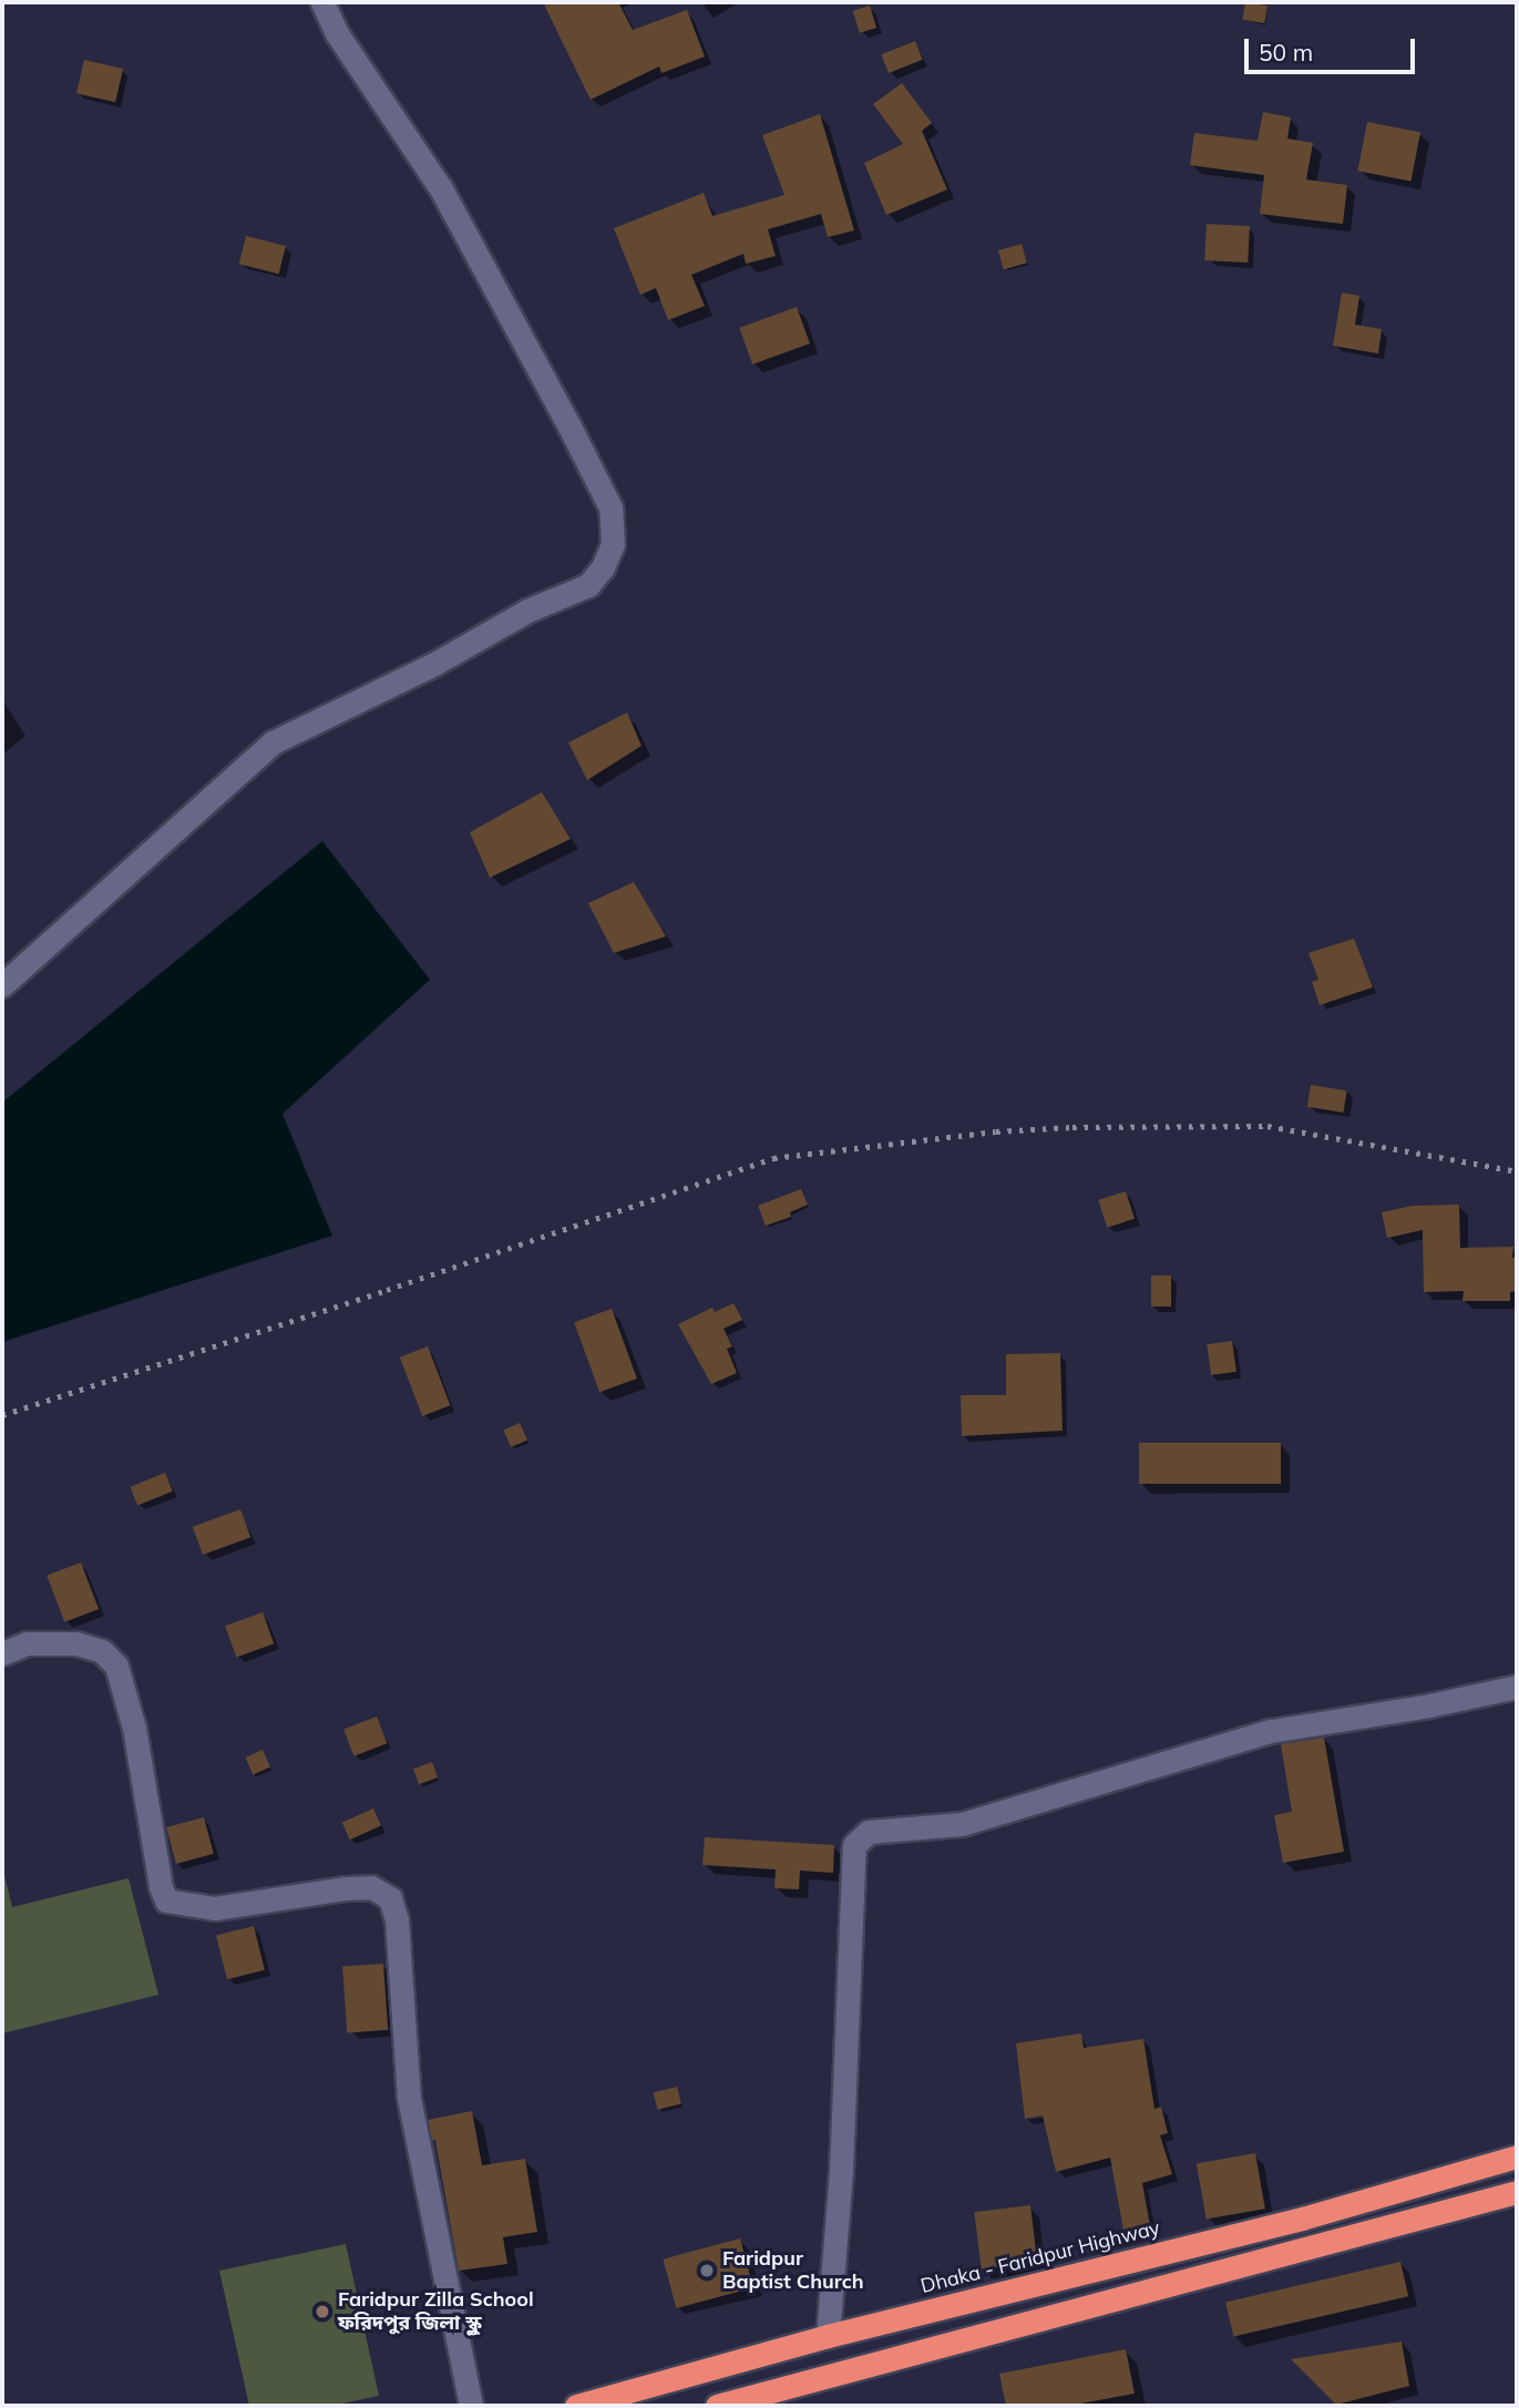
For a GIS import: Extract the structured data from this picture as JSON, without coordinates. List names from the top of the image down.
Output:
{
  "streets": {
    "highway": ["Dhaka - Faridpur Highway"]
  },
  "places": ["Faridpur Baptist Church", "Faridpur Zilla School ফরিদপুর জিলা স্কুল"],
  "scale_bar": "50 m"
}
